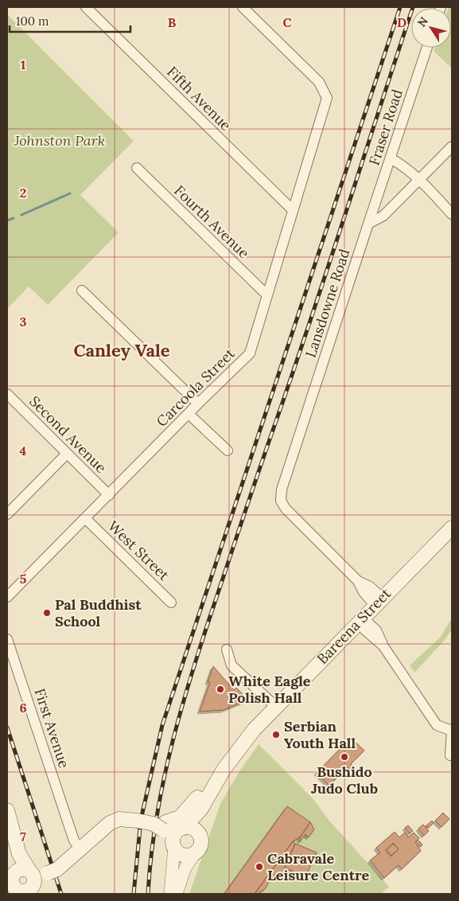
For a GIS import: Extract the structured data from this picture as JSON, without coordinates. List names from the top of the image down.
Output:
{
  "streets": {
    "main road": ["Bareena Street"],
    "street": [
      "Fifth Avenue",
      "Fraser Road",
      "Fourth Avenue",
      "Lansdowne Road",
      "Carcoola Street",
      "Second Avenue",
      "West Street",
      "First Avenue"
    ]
  },
  "crossings": [
    ["Fifth Avenue", "Carcoola Street"],
    ["Fraser Road", "Lansdowne Road"],
    ["Fourth Avenue", "Carcoola Street"],
    ["Lansdowne Road", "Bareena Street"],
    ["Carcoola Street", "Second Avenue"],
    ["Carcoola Street", "West Street"]
  ],
  "districts": ["Canley Vale"],
  "parks": ["Johnston Park"],
  "places": [
    "Pal Buddhist School",
    "White Eagle Polish Hall",
    "Serbian Youth Hall",
    "Bushido Judo Club",
    "Cabravale Leisure Centre"
  ],
  "scale_bar": "100 m",
  "north": "top left",
  "grid": {
    "columns": ["B", "C", "D"],
    "rows": [
      "1",
      "2",
      "3",
      "4",
      "5",
      "6",
      "7"
    ]
  }
}
